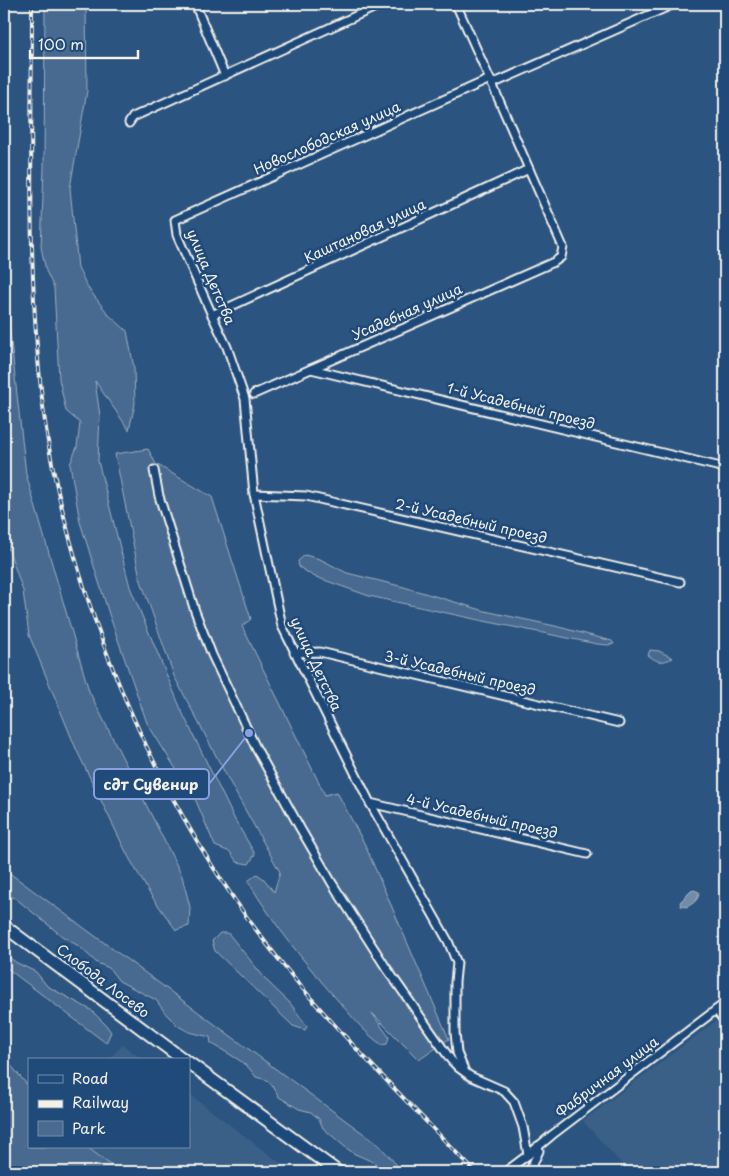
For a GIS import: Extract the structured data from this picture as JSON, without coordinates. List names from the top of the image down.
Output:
{
  "streets": {
    "main road": ["Слобода Лосево"],
    "street": [
      "Новослободская улица",
      "Каштановая улица",
      "улица Детства",
      "Усадебная улица",
      "1-й Усадебный проезд",
      "2-й Усадебный проезд",
      "3-й Усадебный проезд",
      "4-й Усадебный проезд",
      "Фабричная улица"
    ]
  },
  "crossings": [
    ["Новослободская улица", "улица Детства"],
    ["Каштановая улица", "улица Детства"],
    ["Каштановая улица", "Усадебная улица"],
    ["улица Детства", "2-й Усадебный проезд"],
    ["улица Детства", "3-й Усадебный проезд"],
    ["улица Детства", "4-й Усадебный проезд"],
    ["Усадебная улица", "1-й Усадебный проезд"]
  ],
  "places": ["сдт Сувенир"],
  "legend": ["Road", "Railway", "Park"],
  "scale_bar": "100 m"
}
